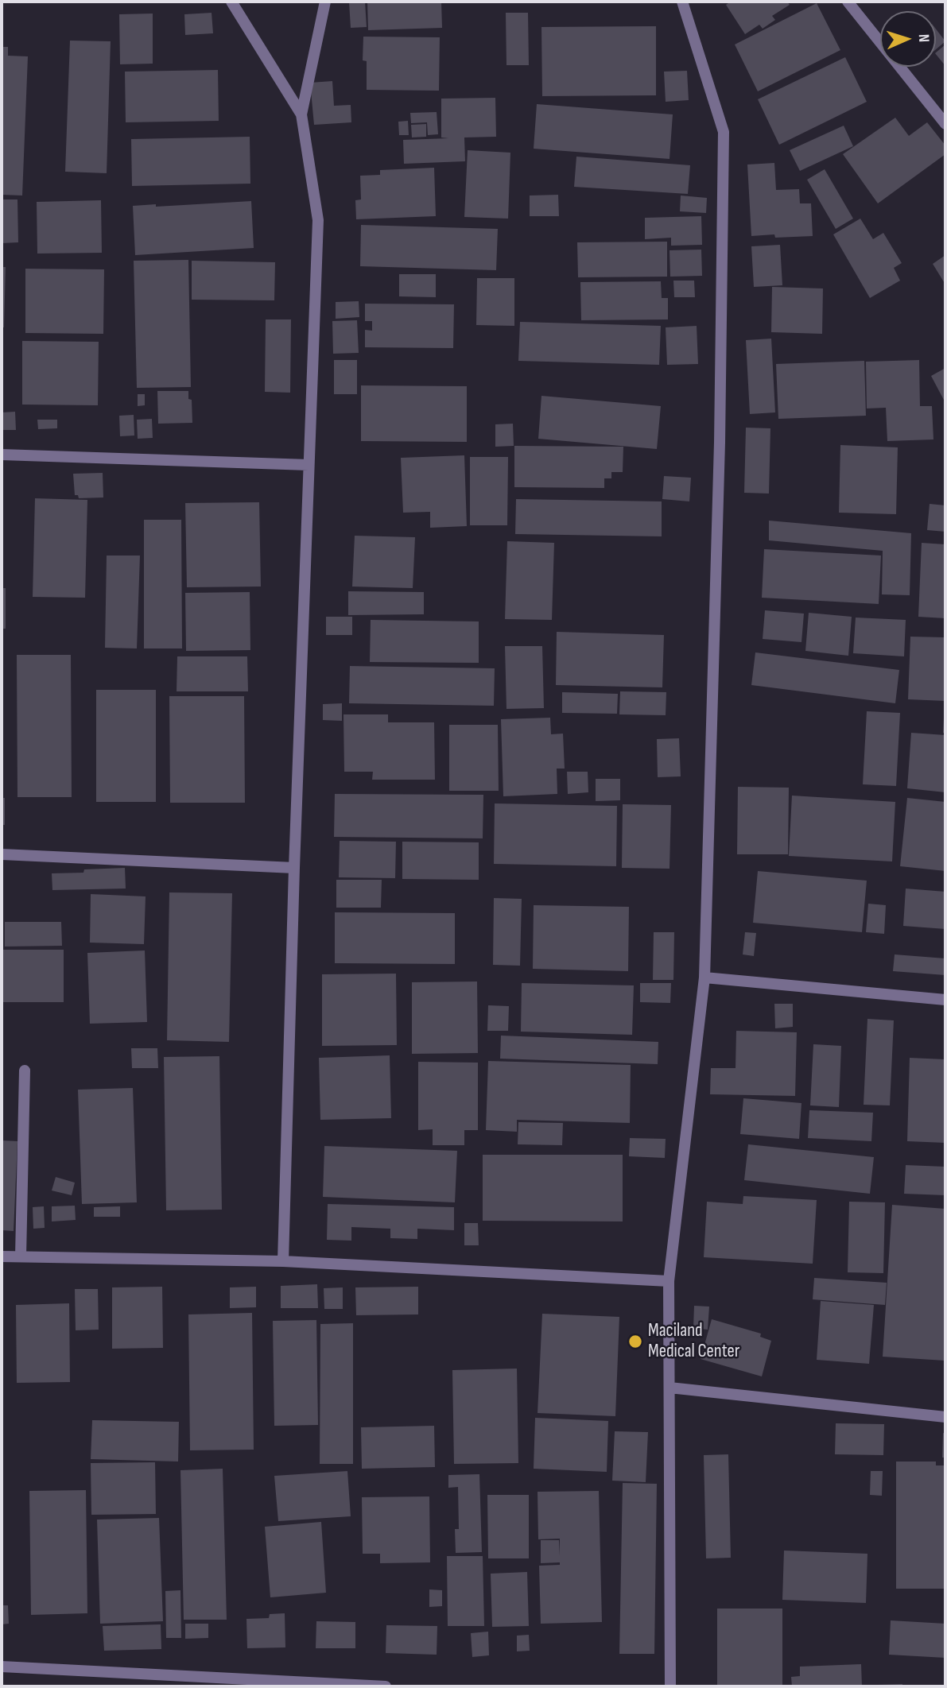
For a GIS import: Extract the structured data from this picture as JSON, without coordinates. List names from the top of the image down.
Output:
{
  "places": ["Maciland Medical Center"],
  "north": "right"
}
